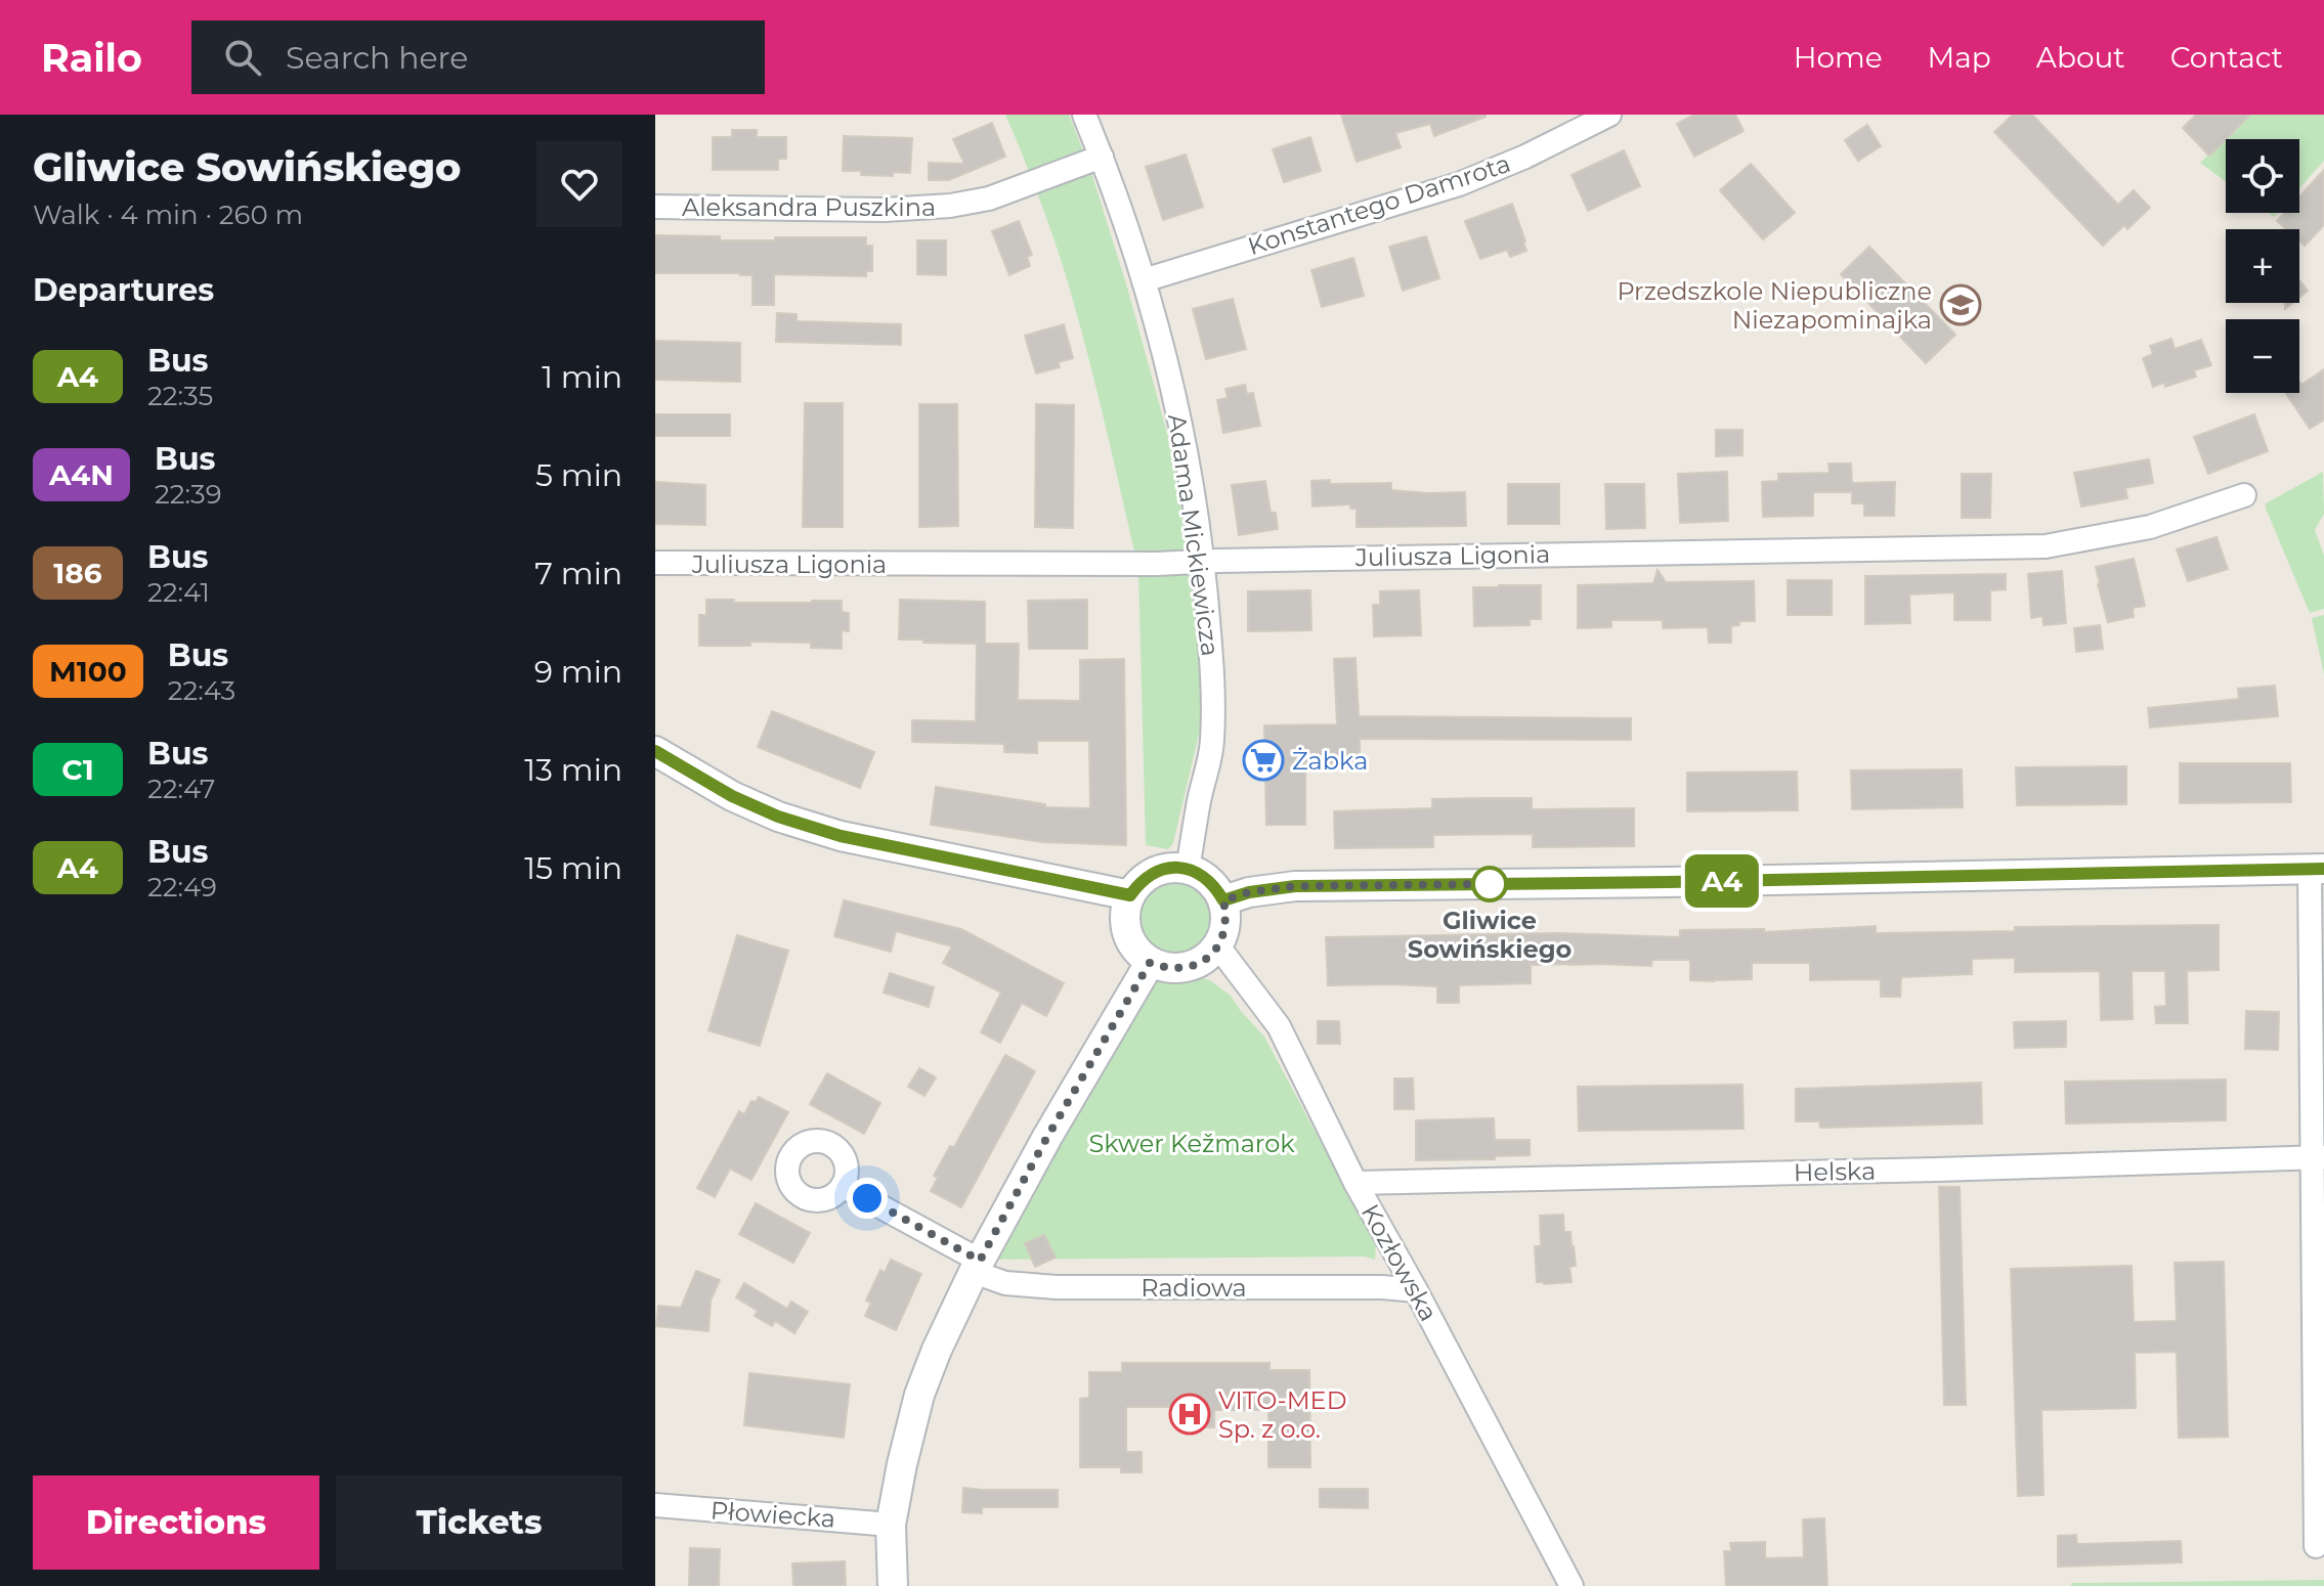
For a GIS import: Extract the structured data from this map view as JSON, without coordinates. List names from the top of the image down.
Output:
{
  "streets": {
    "street": [
      "Konstantego Damrota",
      "Aleksandra Puszkina",
      "Adama Mickiewicza",
      "Juliusza Ligonia",
      "Helska",
      "Kozłowska",
      "Radiowa",
      "Płowiecka"
    ]
  },
  "crossings": [
    ["Konstantego Damrota", "Adama Mickiewicza"],
    ["Aleksandra Puszkina", "Adama Mickiewicza"],
    ["Adama Mickiewicza", "Juliusza Ligonia"],
    ["Adama Mickiewicza", "Kozłowska"],
    ["Helska", "Kozłowska"],
    ["Kozłowska", "Radiowa"]
  ],
  "parks": ["Skwer Kežmarok"],
  "places": {
    "school or university": ["Przedszkole Niepubliczne Niezapominajka"],
    "supermarket": ["Żabka"],
    "other": ["Gliwice Sowińskiego"],
    "hospital": ["VITO-MED Sp. z o.o."]
  },
  "lines": ["bus line A4"],
  "page": {
    "header": "Railo",
    "search": "Search here",
    "nav": [
      "Home",
      "Map",
      "About",
      "Contact"
    ],
    "heading": [
      ["Gliwice Sowińskiego", "Walk · 4 min · 260 m"],
      "Departures"
    ],
    "on_map": "A4",
    "map_buttons": ["+", "−"],
    "list": [
      {
        "mark": "A4",
        "name": "Bus",
        "note": "22:35",
        "value": "1 min"
      },
      {
        "mark": "A4N",
        "name": "Bus",
        "note": "22:39",
        "value": "5 min"
      },
      {
        "mark": "186",
        "name": "Bus",
        "note": "22:41",
        "value": "7 min"
      },
      {
        "mark": "M100",
        "name": "Bus",
        "note": "22:43",
        "value": "9 min"
      },
      {
        "mark": "C1",
        "name": "Bus",
        "note": "22:47",
        "value": "13 min"
      },
      {
        "mark": "A4",
        "name": "Bus",
        "note": "22:49",
        "value": "15 min"
      }
    ],
    "buttons": ["Directions", "Tickets"]
  }
}
